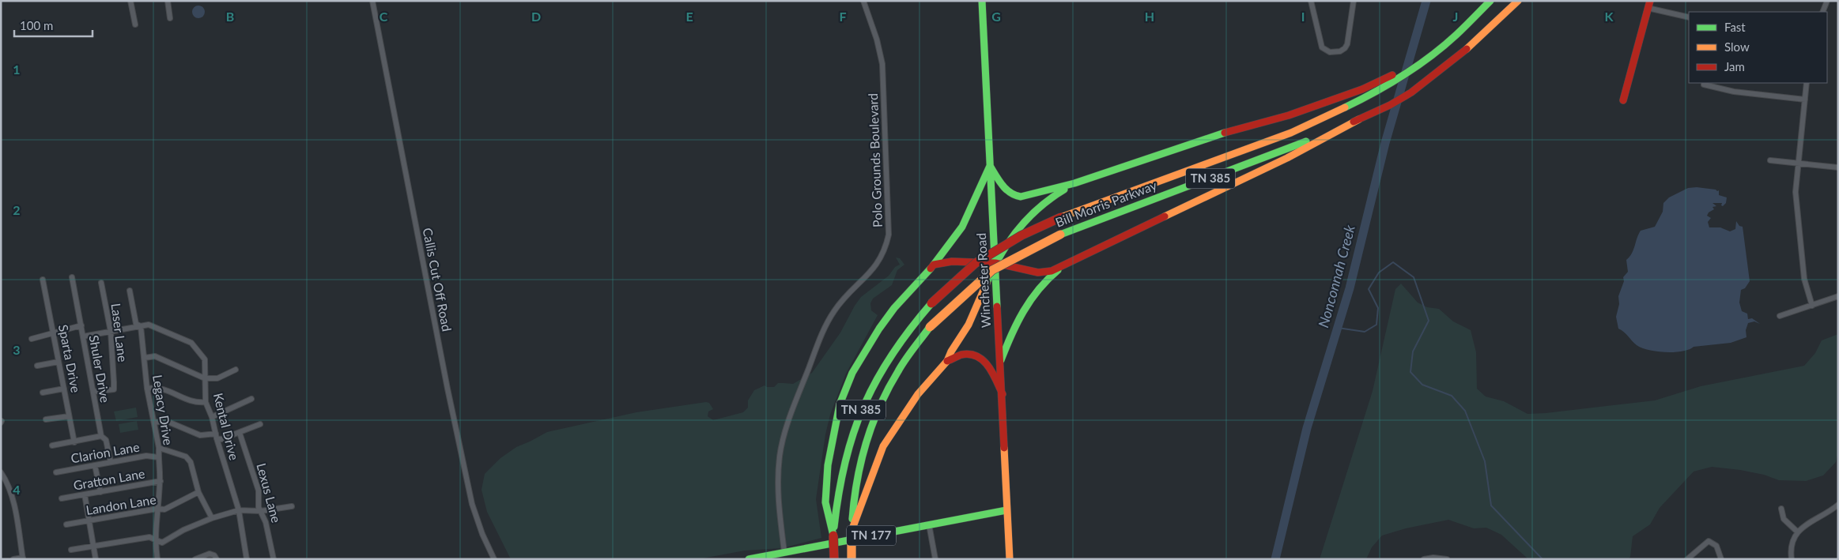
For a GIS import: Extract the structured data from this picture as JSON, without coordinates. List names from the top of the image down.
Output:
{
  "streets": {
    "main road": [
      "TN 385",
      "Bill Morris Parkway",
      "Winchester Road",
      "TN 177"
    ],
    "street": [
      "Polo Grounds Boulevard",
      "Callis Cut Off Road",
      "Laser Lane",
      "Sparta Drive",
      "Shuler Drive",
      "Legacy Drive",
      "Kental Drive",
      "Clarion Lane",
      "Gratton Lane",
      "Lexus Lane",
      "Landon Lane"
    ]
  },
  "crossings": [
    ["Polo Grounds Boulevard", "TN 177"],
    ["Winchester Road", "TN 177"],
    ["Laser Lane", "Shuler Drive"],
    ["Laser Lane", "Kental Drive"],
    ["Shuler Drive", "Kental Drive"],
    ["Shuler Drive", "Clarion Lane"],
    ["Legacy Drive", "Kental Drive"],
    ["Legacy Drive", "Clarion Lane"],
    ["Legacy Drive", "Gratton Lane"],
    ["Legacy Drive", "Landon Lane"]
  ],
  "water": ["Nonconnah Creek"],
  "legend": ["Fast", "Slow", "Jam"],
  "scale_bar": "100 m",
  "grid": {
    "columns": [
      "B",
      "C",
      "D",
      "E",
      "F",
      "G",
      "H",
      "I",
      "J",
      "K"
    ],
    "rows": [
      "1",
      "2",
      "3",
      "4"
    ]
  }
}
